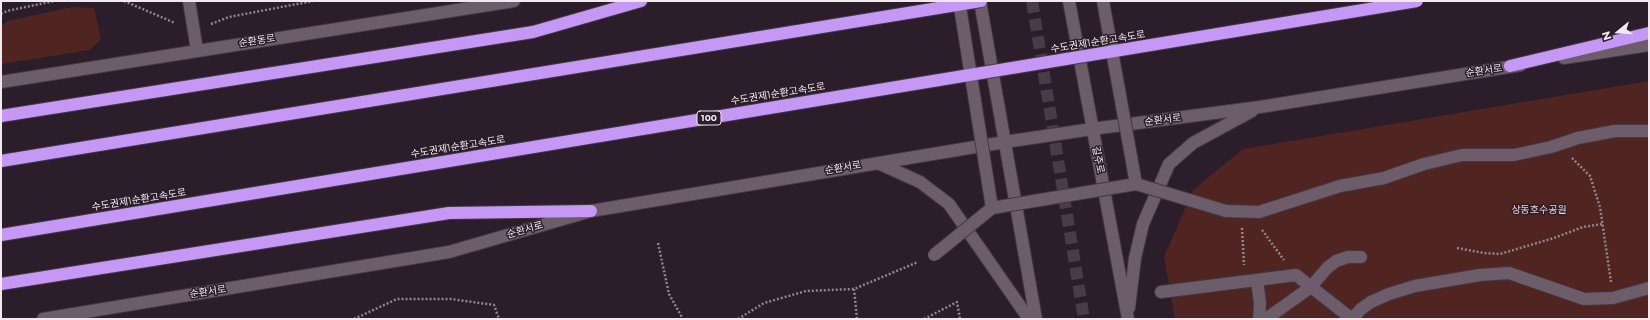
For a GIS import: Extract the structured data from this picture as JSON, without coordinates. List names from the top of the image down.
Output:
{
  "streets": {
    "highway": ["수도권제1순환고속도로", "100"],
    "street": ["순환동로", "순환서로", "길주로"]
  },
  "crossings": [
    ["순환서로", "길주로"]
  ],
  "parks": ["상동호수공원"],
  "north": "left"
}
